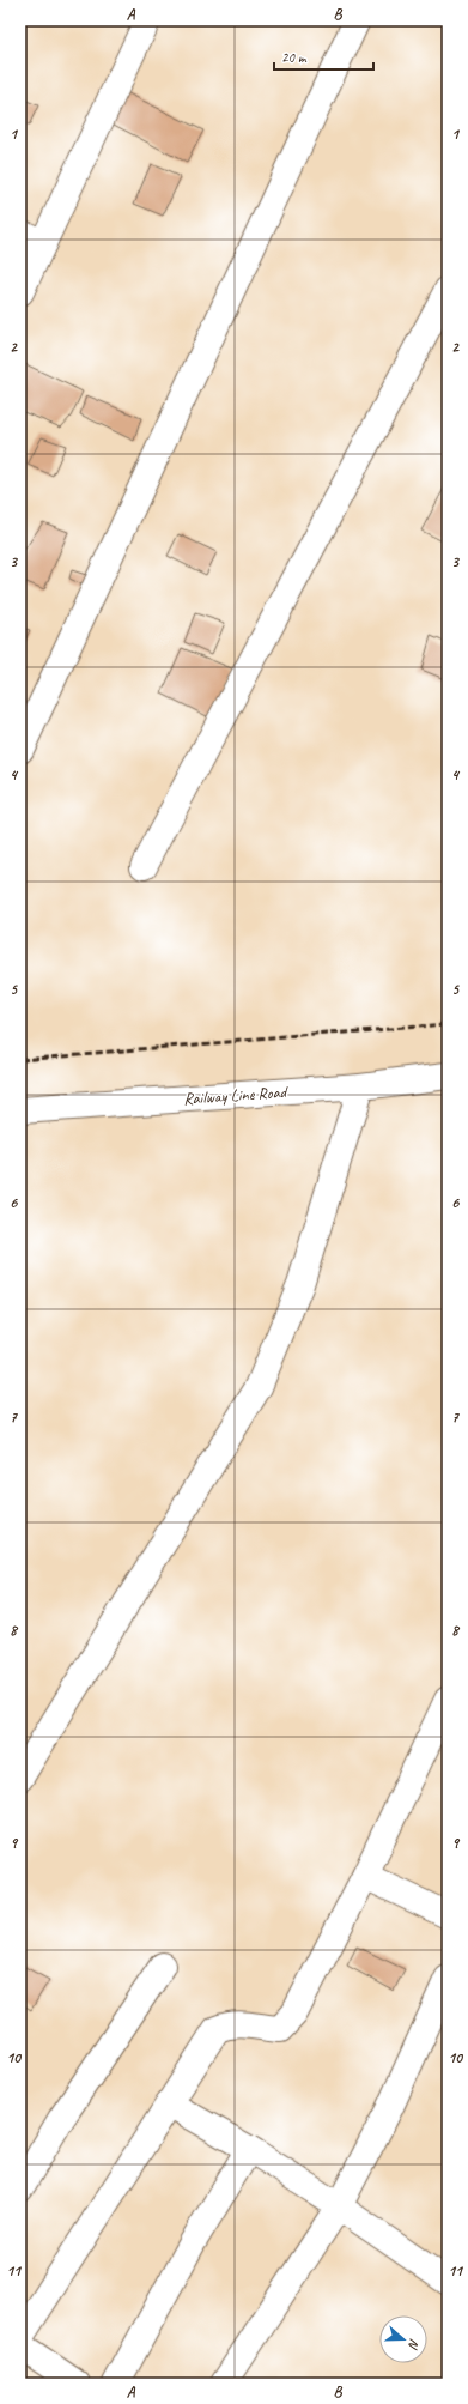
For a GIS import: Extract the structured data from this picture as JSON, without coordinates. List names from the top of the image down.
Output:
{
  "streets": {
    "street": ["Railway Line Road"]
  },
  "scale_bar": "20 m",
  "north": "right",
  "grid": {
    "columns": ["A", "B"],
    "rows": [
      "1",
      "2",
      "3",
      "4",
      "5",
      "6",
      "7",
      "8",
      "9",
      "10",
      "11"
    ]
  }
}
